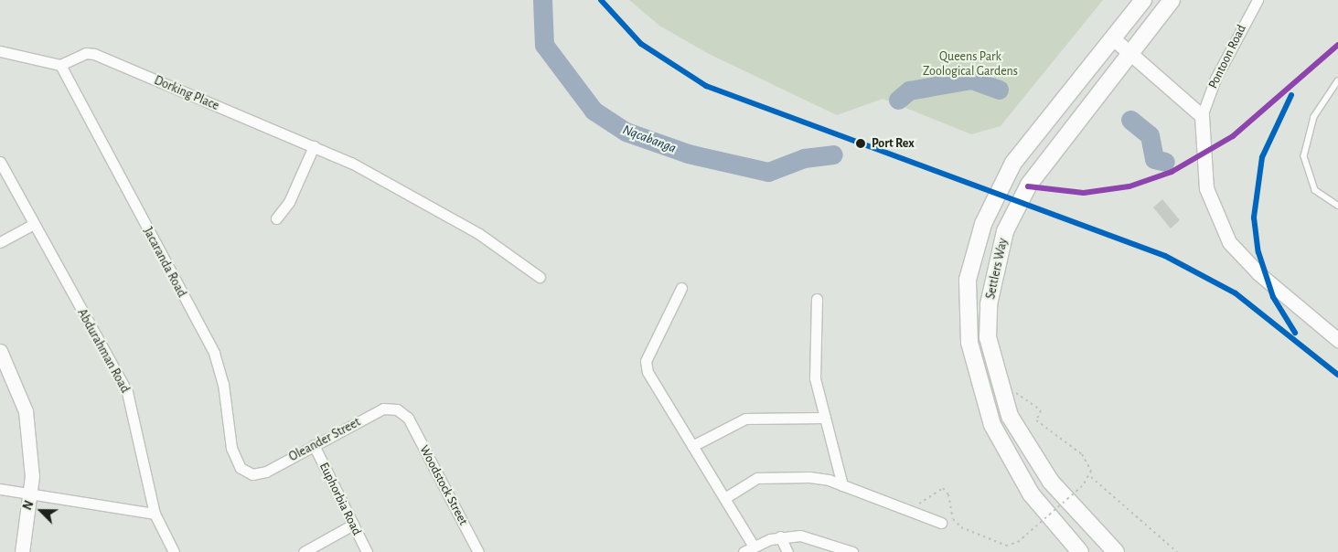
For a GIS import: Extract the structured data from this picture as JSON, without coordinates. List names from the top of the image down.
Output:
{
  "streets": {
    "main road": ["Settlers Way"],
    "street": [
      "Pontoon Road",
      "Dorking Place",
      "Jacaranda Road",
      "Abdurahman Road",
      "Oleander Street",
      "Woodstock Street",
      "Euphorbia Road"
    ]
  },
  "crossings": [
    ["Dorking Place", "Jacaranda Road"],
    ["Jacaranda Road", "Oleander Street"],
    ["Oleander Street", "Woodstock Street"],
    ["Oleander Street", "Euphorbia Road"]
  ],
  "water": ["Nqcabanga"],
  "parks": ["Queens Park Zoological Gardens"],
  "places": ["Port Rex"],
  "north": "top left"
}
